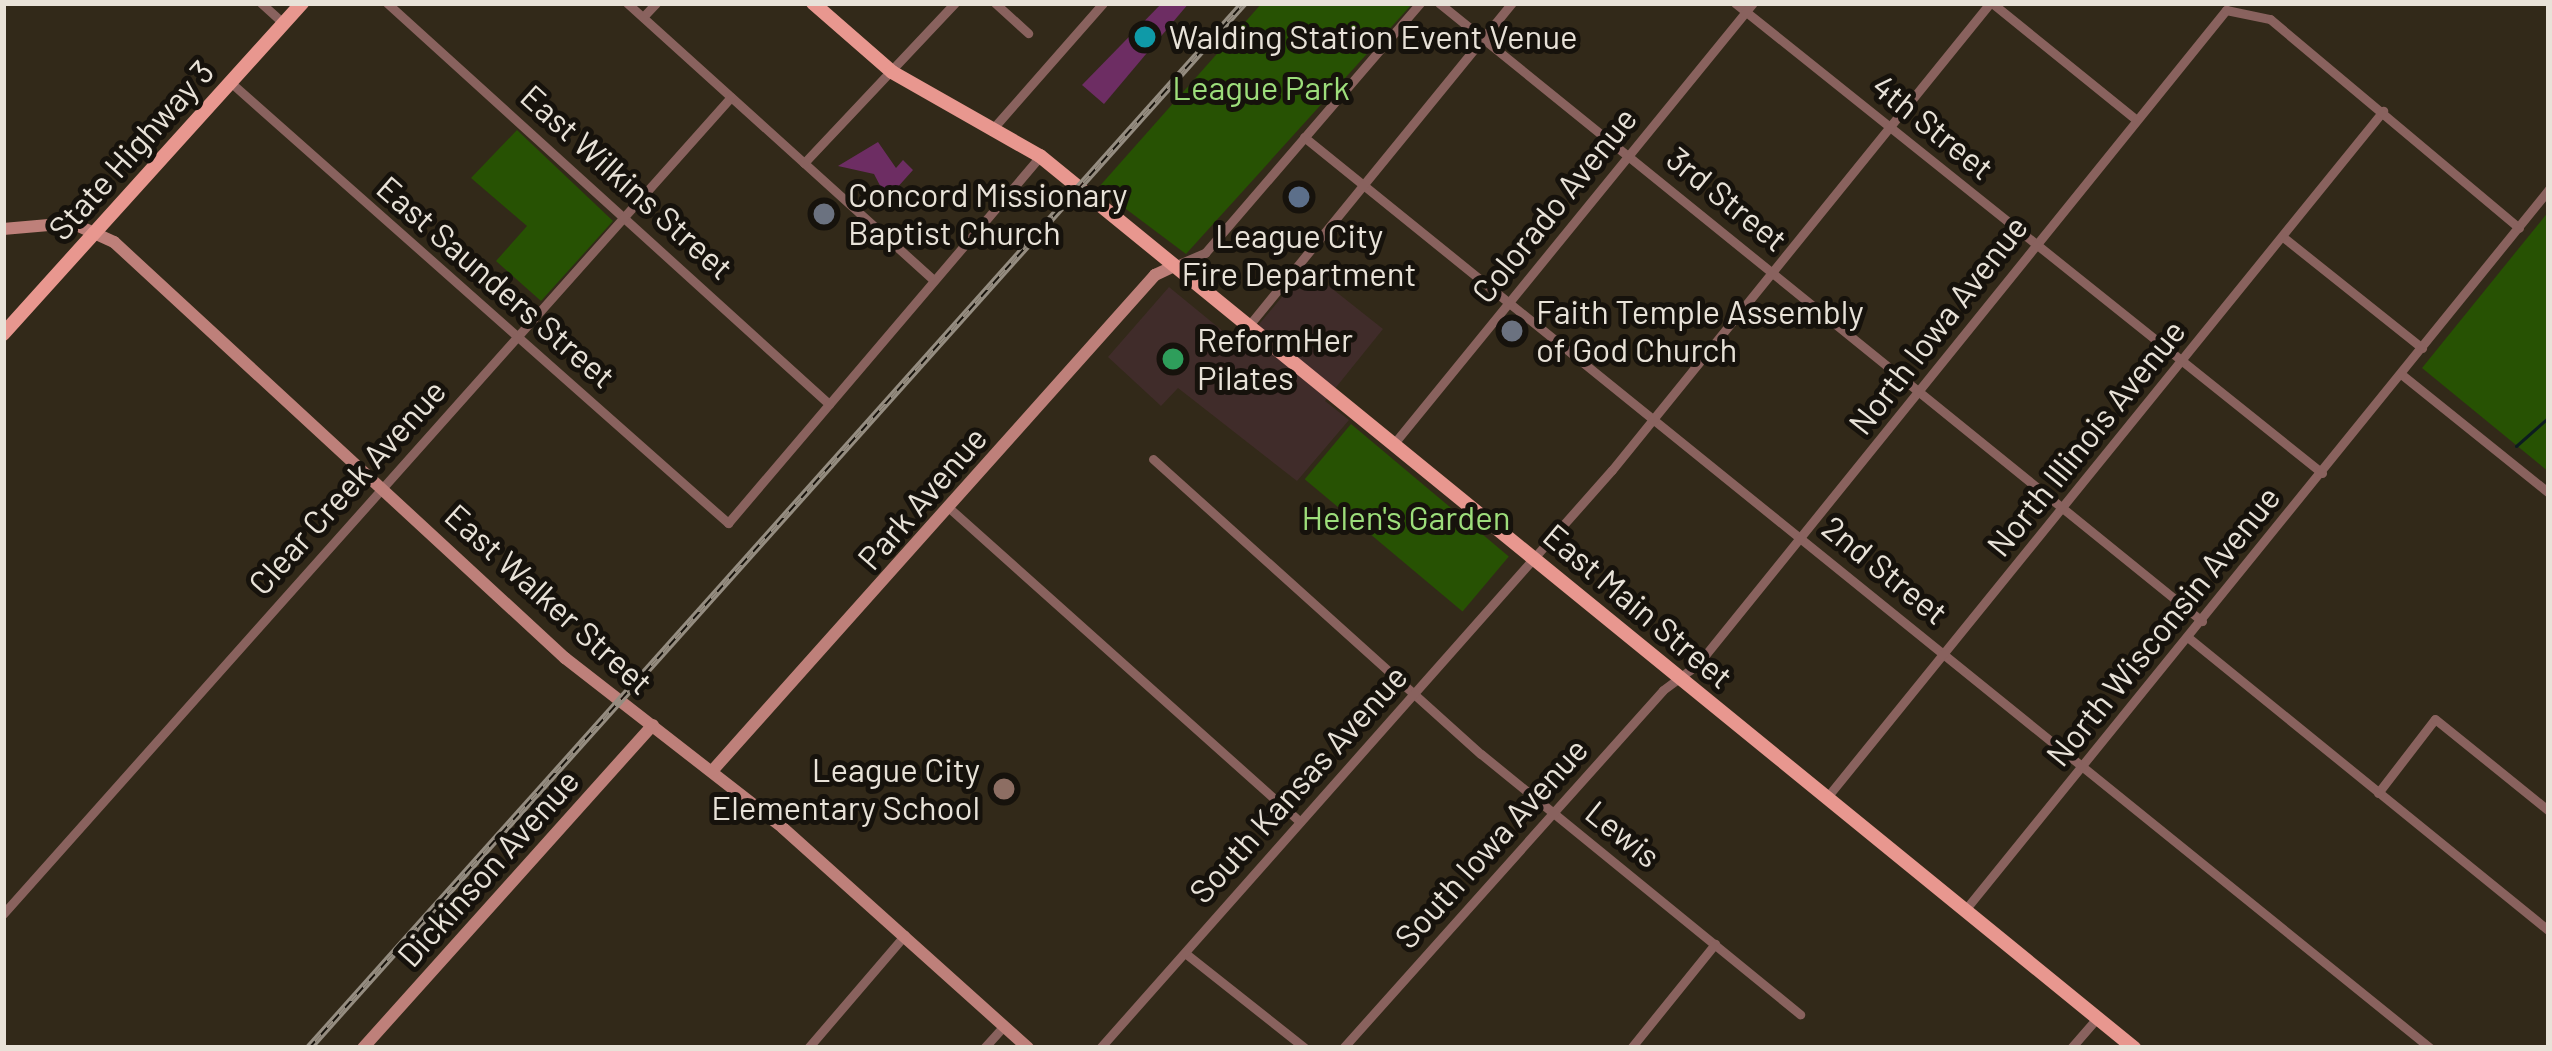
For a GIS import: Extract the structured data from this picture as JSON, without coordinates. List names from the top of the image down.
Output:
{
  "streets": {
    "main road": ["State Highway 3", "East Main Street"],
    "street": [
      "4th Street",
      "East Wilkins Street",
      "3rd Street",
      "Colorado Avenue",
      "East Saunders Street",
      "North Iowa Avenue",
      "North Illinois Avenue",
      "Clear Creek Avenue",
      "Park Avenue",
      "2nd Street",
      "East Walker Street",
      "North Wisconsin Avenue",
      "South Kansas Avenue",
      "Lewis",
      "South Iowa Avenue",
      "Dickinson Avenue"
    ]
  },
  "crossings": [
    ["4th Street", "Colorado Avenue"],
    ["4th Street", "North Iowa Avenue"],
    ["4th Street", "North Illinois Avenue"],
    ["4th Street", "North Wisconsin Avenue"],
    ["4th Street", "South Kansas Avenue"],
    ["State Highway 3", "East Saunders Street"],
    ["State Highway 3", "East Walker Street"],
    ["East Wilkins Street", "East Saunders Street"],
    ["East Wilkins Street", "Clear Creek Avenue"],
    ["3rd Street", "Colorado Avenue"],
    ["3rd Street", "North Iowa Avenue"],
    ["3rd Street", "North Illinois Avenue"],
    ["3rd Street", "North Wisconsin Avenue"],
    ["3rd Street", "South Kansas Avenue"],
    ["Colorado Avenue", "2nd Street"],
    ["Colorado Avenue", "East Main Street"],
    ["East Saunders Street", "Clear Creek Avenue"],
    ["North Iowa Avenue", "2nd Street"],
    ["North Iowa Avenue", "East Main Street"],
    ["North Iowa Avenue", "South Iowa Avenue"],
    ["North Illinois Avenue", "2nd Street"],
    ["North Illinois Avenue", "East Main Street"],
    ["Clear Creek Avenue", "East Walker Street"],
    ["Park Avenue", "East Walker Street"],
    ["Park Avenue", "East Main Street"],
    ["2nd Street", "North Wisconsin Avenue"],
    ["2nd Street", "South Kansas Avenue"],
    ["East Walker Street", "Dickinson Avenue"],
    ["East Main Street", "North Wisconsin Avenue"],
    ["East Main Street", "South Kansas Avenue"],
    ["East Main Street", "South Iowa Avenue"],
    ["South Kansas Avenue", "Lewis"],
    ["Lewis", "South Iowa Avenue"]
  ],
  "parks": ["League Park", "Helen's Garden"],
  "places": [
    "Walding Station Event Venue",
    "League City Fire Department",
    "Concord Missionary Baptist Church",
    "Faith Temple Assembly of God Church",
    "ReformHer Pilates",
    "League City Elementary School"
  ]
}
